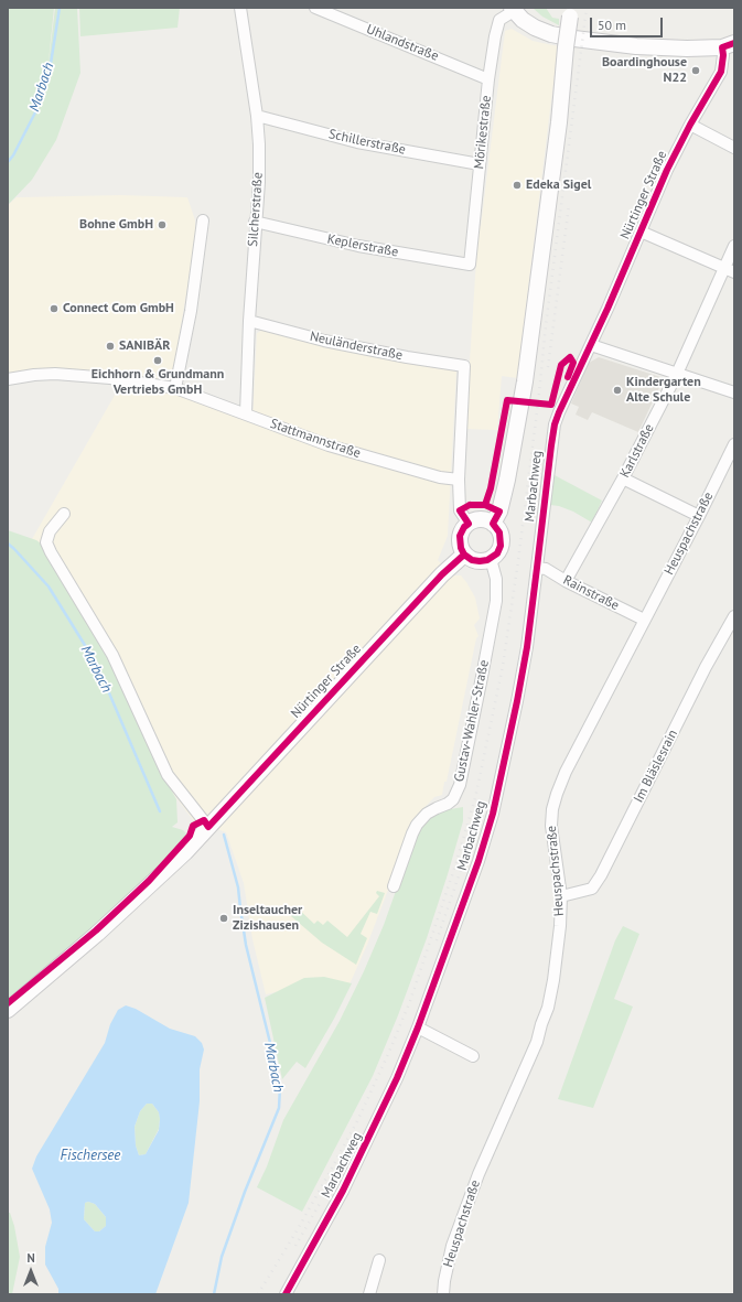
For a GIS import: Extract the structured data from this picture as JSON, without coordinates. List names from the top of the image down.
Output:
{
  "streets": {
    "main road": ["Nürtinger Straße"],
    "street": [
      "Uhlandstraße",
      "Mörikestraße",
      "Schillerstraße",
      "Silcherstraße",
      "Keplerstraße",
      "Neuländerstraße",
      "Stattmannstraße",
      "Karlstraße",
      "Marbachweg",
      "Heuspachstraße",
      "Rainstraße",
      "Gustav-Wahler-Straße",
      "Im Bläslesrain"
    ]
  },
  "crossings": [
    ["Uhlandstraße", "Mörikestraße"],
    ["Mörikestraße", "Schillerstraße"],
    ["Mörikestraße", "Keplerstraße"],
    ["Schillerstraße", "Silcherstraße"],
    ["Nürtinger Straße", "Marbachweg"],
    ["Nürtinger Straße", "Gustav-Wahler-Straße"],
    ["Silcherstraße", "Keplerstraße"],
    ["Silcherstraße", "Neuländerstraße"],
    ["Silcherstraße", "Stattmannstraße"],
    ["Neuländerstraße", "Stattmannstraße"],
    ["Karlstraße", "Rainstraße"],
    ["Marbachweg", "Rainstraße"],
    ["Heuspachstraße", "Rainstraße"],
    ["Heuspachstraße", "Im Bläslesrain"]
  ],
  "water": ["Marbach", "Fischersee"],
  "places": [
    "Boardinghouse N22",
    "Edeka Sigel",
    "Bohne GmbH",
    "Connect Com GmbH",
    "SANIBÄR",
    "Eichhorn & Grundmann Vertriebs GmbH",
    "Kindergarten Alte Schule",
    "Inseltaucher Zizishausen"
  ],
  "scale_bar": "50 m",
  "north": "top"
}
